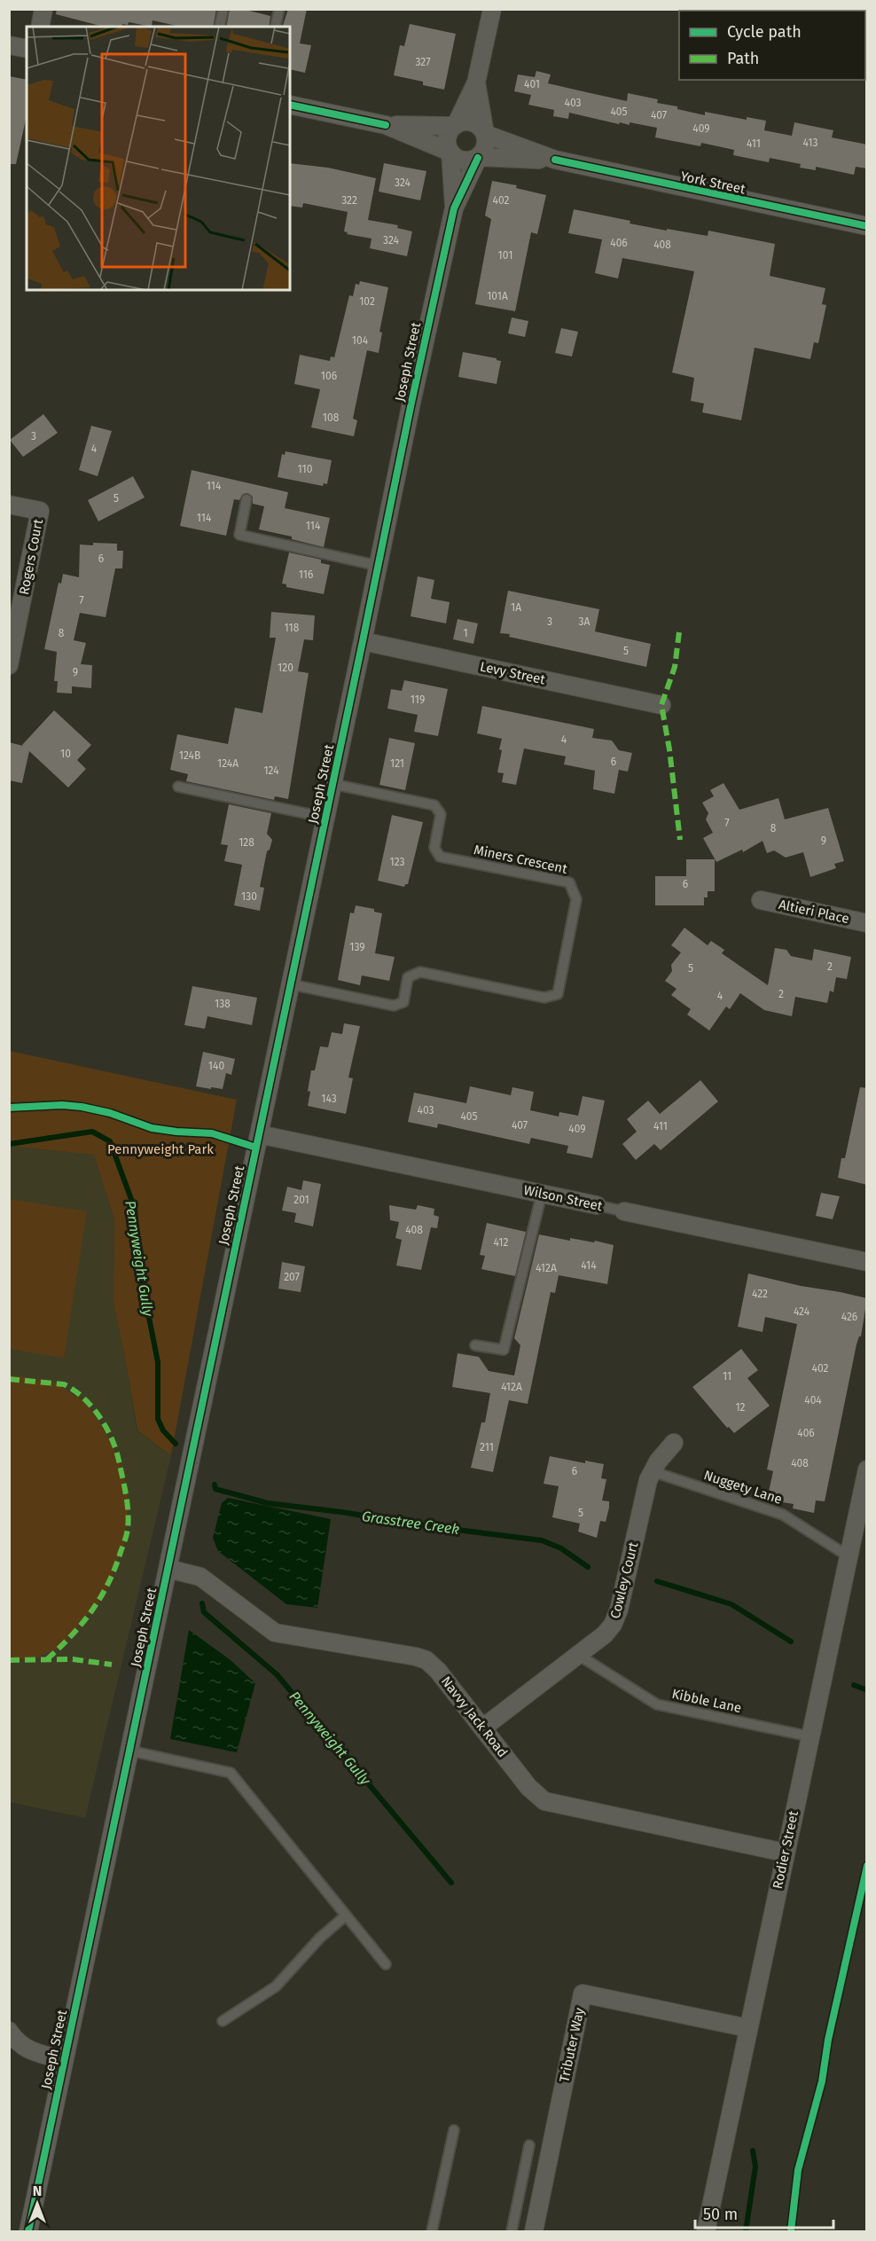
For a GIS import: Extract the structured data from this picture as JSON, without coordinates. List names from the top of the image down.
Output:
{
  "streets": {
    "street": [
      "York Street",
      "Joseph Street",
      "Rogers Court",
      "Levy Street",
      "Altieri Place",
      "Wilson Street",
      "Cowley Court",
      "Navvy Jack Road",
      "Rodier Street",
      "Tributer Way"
    ],
    "lane": ["Miners Crescent", "Nuggety Lane", "Kibble Lane"]
  },
  "crossings": [
    ["York Street", "Joseph Street"],
    ["Joseph Street", "Levy Street"],
    ["Joseph Street", "Miners Crescent"],
    ["Joseph Street", "Wilson Street"],
    ["Joseph Street", "Navvy Jack Road"],
    ["Nuggety Lane", "Cowley Court"],
    ["Nuggety Lane", "Rodier Street"],
    ["Cowley Court", "Kibble Lane"],
    ["Cowley Court", "Navvy Jack Road"],
    ["Kibble Lane", "Rodier Street"],
    ["Navvy Jack Road", "Rodier Street"],
    ["Rodier Street", "Tributer Way"]
  ],
  "water": ["Pennyweight Gully", "Grasstree Creek"],
  "parks": ["Pennyweight Park"],
  "house_numbers": [
    "327",
    "401",
    "403",
    "405",
    "407",
    "409",
    "413",
    "411",
    "324",
    "322",
    "402",
    "324",
    "406",
    "408",
    "101",
    "101A",
    "102",
    "104",
    "106",
    "108",
    "3",
    "4",
    "110",
    "114",
    "5",
    "114",
    "114",
    "6",
    "116",
    "7",
    "1A",
    "3",
    "3A",
    "118",
    "8",
    "1",
    "5",
    "120",
    "9",
    "119",
    "4",
    "10",
    "124B",
    "6",
    "124A",
    "121",
    "124",
    "7",
    "8",
    "9",
    "128",
    "123",
    "6",
    "130",
    "139",
    "2",
    "5",
    "2",
    "4",
    "138",
    "140",
    "143",
    "403",
    "405",
    "407",
    "411",
    "409",
    "201",
    "408",
    "412",
    "414",
    "412A",
    "207",
    "422",
    "424",
    "426",
    "402",
    "11",
    "412A",
    "404",
    "12",
    "406",
    "211",
    "408",
    "6",
    "5"
  ],
  "legend": ["Cycle path", "Path"],
  "scale_bar": "50 m",
  "north": "top"
}
